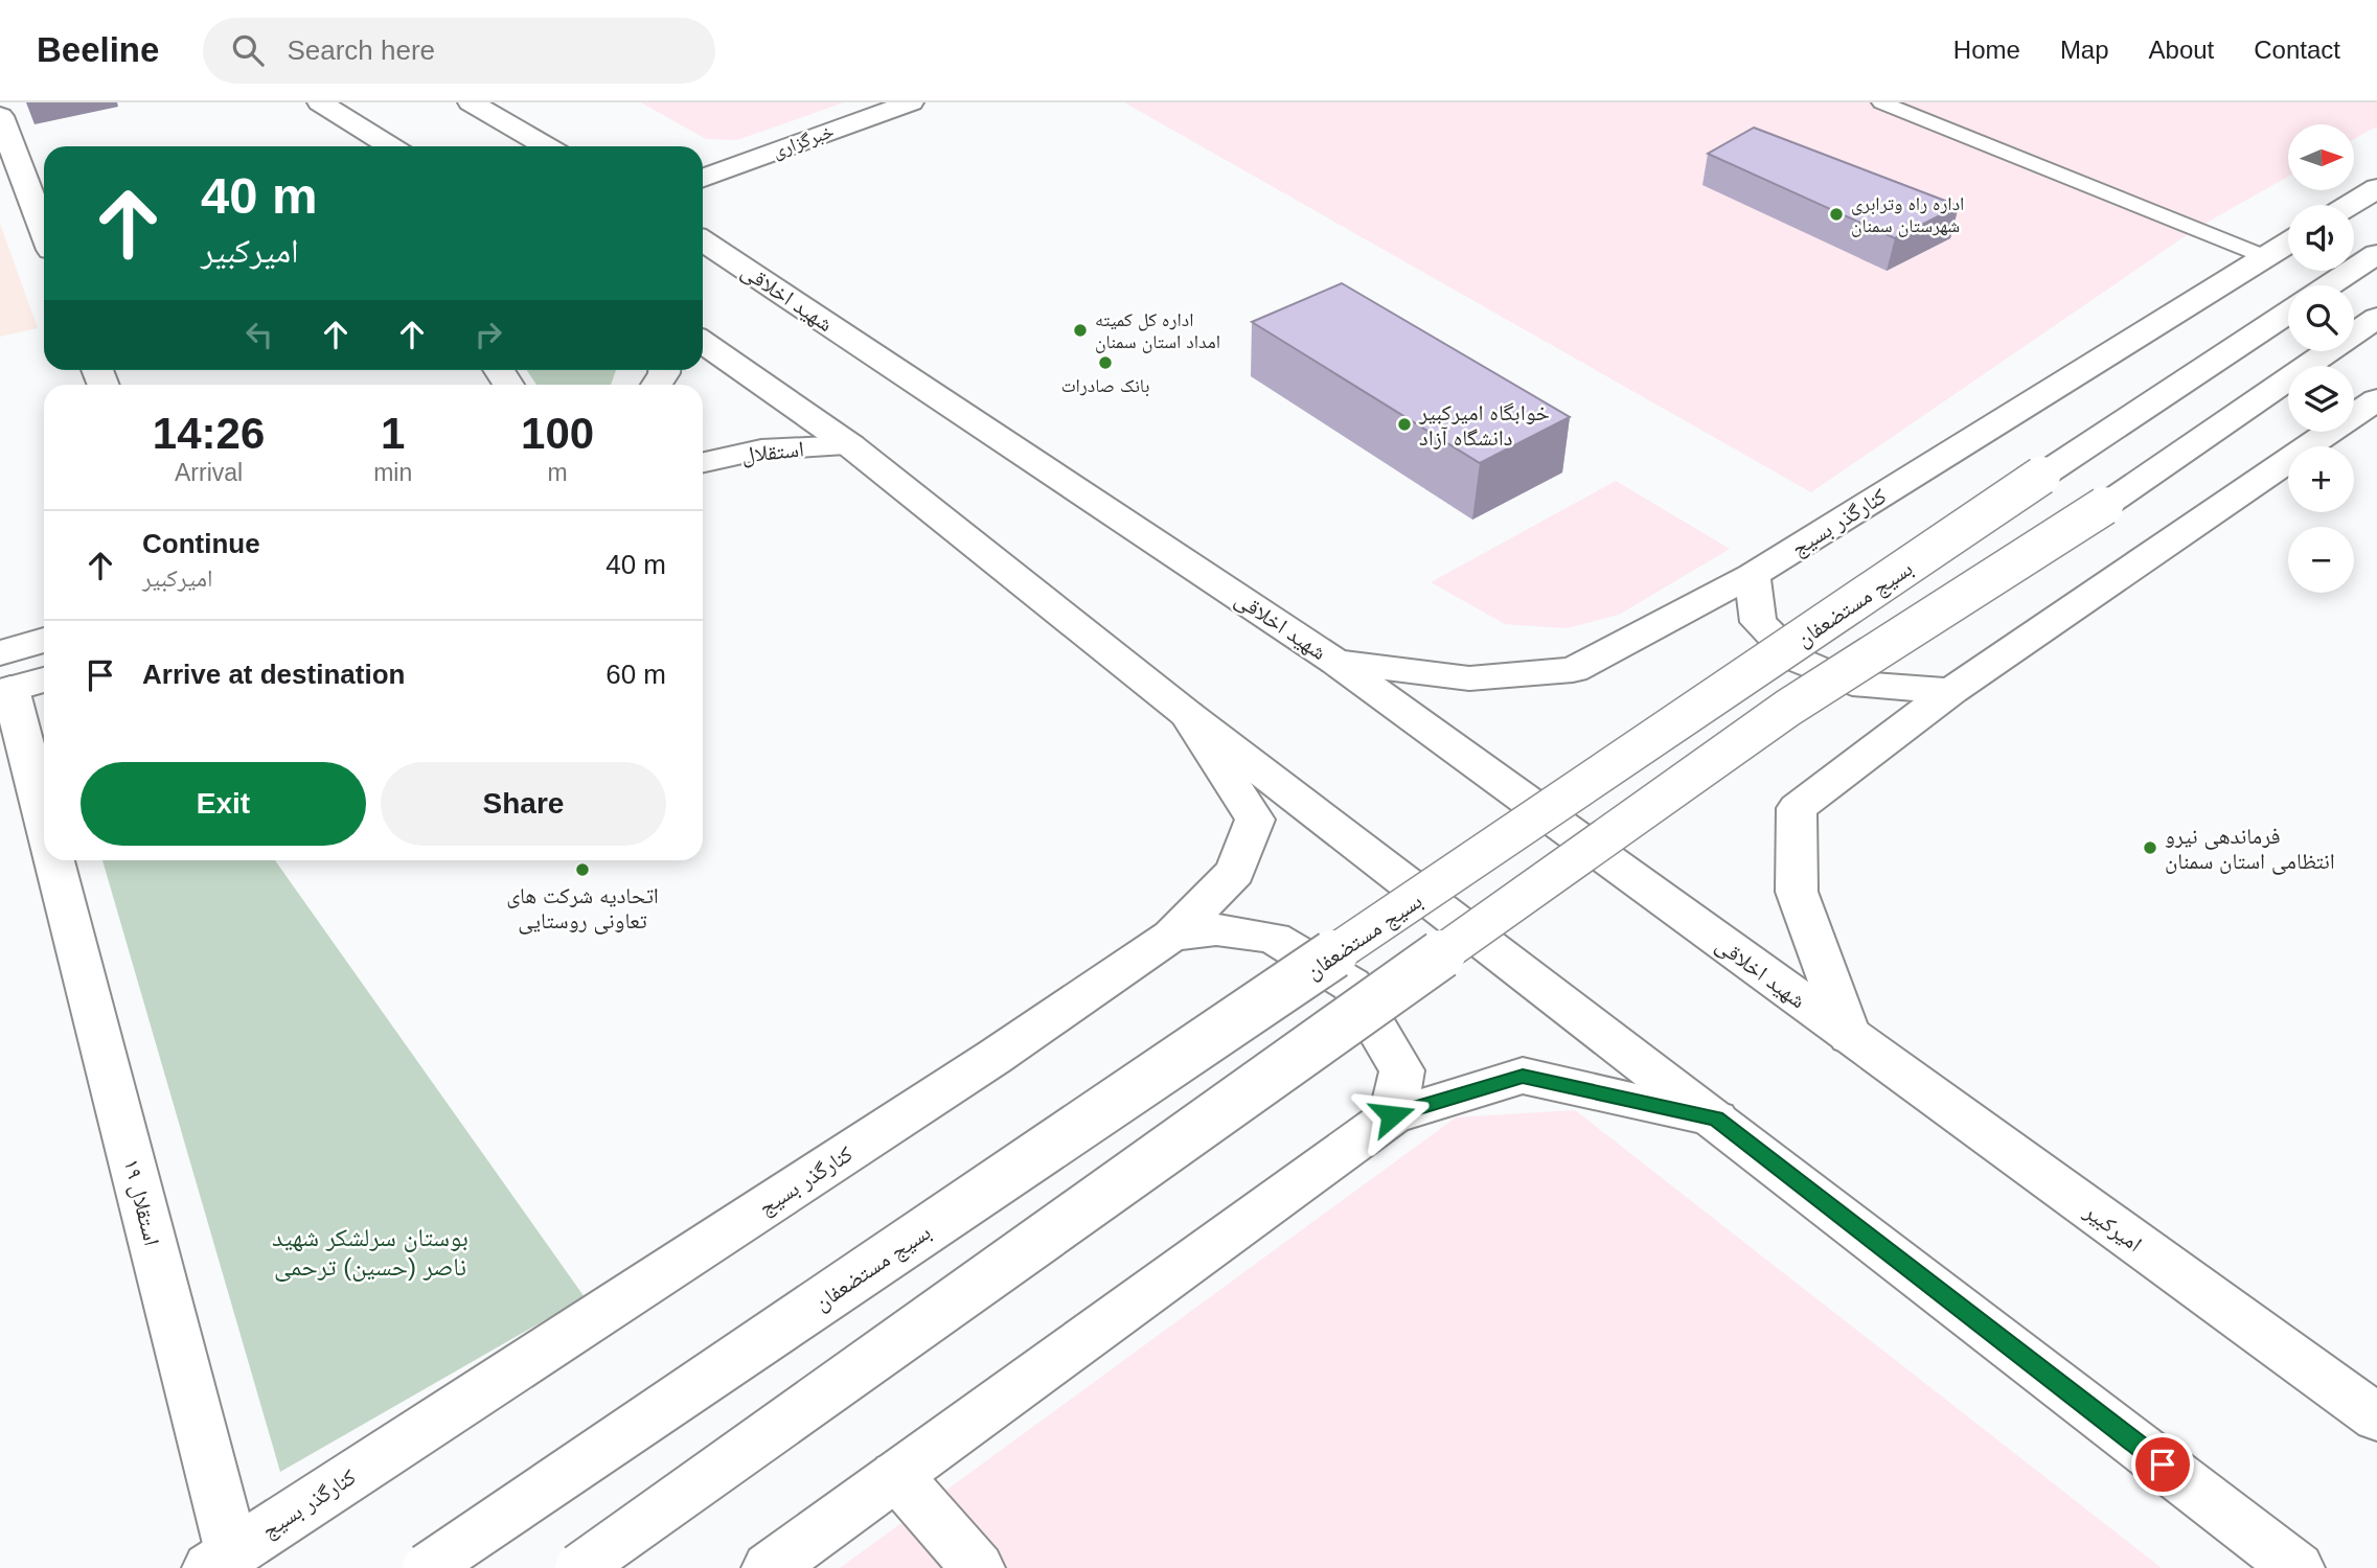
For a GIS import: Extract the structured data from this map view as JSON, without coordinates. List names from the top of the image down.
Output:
{
  "streets": {
    "main road": [
      "خبرگزاری",
      "شهید اخلاقی",
      "استقلال",
      "کنارگذر بسیج",
      "بسیج مستضعفان",
      "استقلال ۱۹",
      "امیرکبیر"
    ]
  },
  "crossings": [
    ["شهید اخلاقی", "کنارگذر بسیج"],
    ["شهید اخلاقی", "امیرکبیر"],
    ["کنارگذر بسیج", "استقلال ۱۹"]
  ],
  "parks": ["بوستان سرلشکر شهید ناصر (حسین) ترحمی"],
  "places": [
    "اداره راه وترابری شهرستان سمنان",
    "اداره کل کمیته امداد استان سمنان",
    "بانک صادرات",
    "خوابگاه امیرکبیر دانشگاه آزاد",
    "فرماندهی نیرو انتظامی استان سمنان",
    "اتحادیه شرکت های تعاونی روستایی"
  ],
  "north": "right",
  "page": {
    "header": "Beeline",
    "search": "Search here",
    "nav": [
      "Home",
      "Map",
      "About",
      "Contact"
    ],
    "map_buttons": ["+", "−"],
    "turn": ["40 m", "امیرکبیر"],
    "eta": [
      "14:26",
      "Arrival",
      "1",
      "min",
      "100",
      "m"
    ],
    "list": [
      {
        "name": "Continue",
        "note": "امیرکبیر",
        "value": "40 m"
      },
      {
        "name": "Arrive at destination",
        "value": "60 m"
      }
    ],
    "buttons": ["Exit", "Share"]
  }
}
